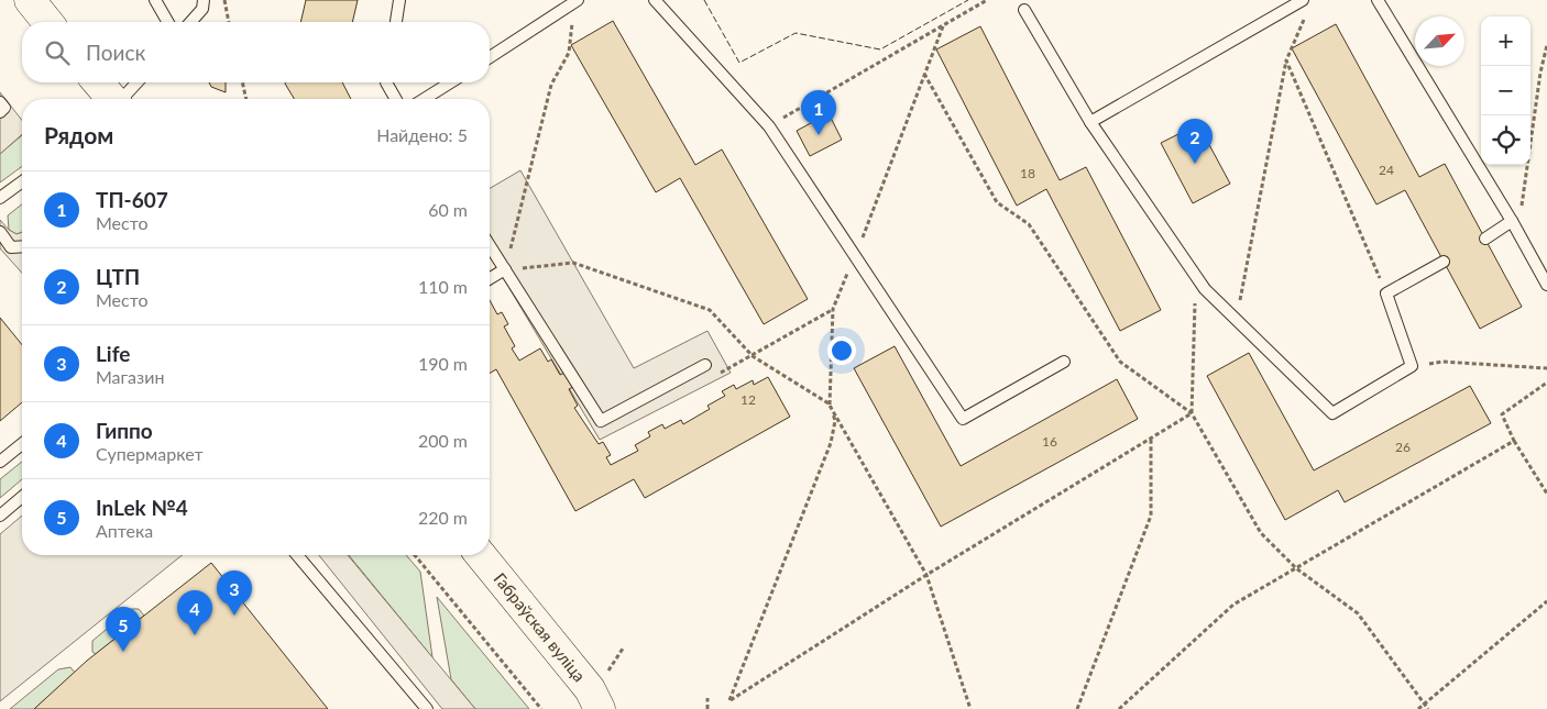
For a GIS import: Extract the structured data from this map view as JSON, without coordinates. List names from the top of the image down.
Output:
{
  "streets": {
    "main road": ["Габраўская вуліца"]
  },
  "house_numbers": [
    "24",
    "18",
    "12",
    "16",
    "26"
  ],
  "north": "top right",
  "page": {
    "map_buttons": ["+", "−"],
    "search": "Поиск",
    "pins": [
      "1",
      "2",
      "3",
      "4",
      "5"
    ],
    "heading": ["Рядом", "Найдено: 5"],
    "list": [
      {
        "mark": "1",
        "name": "ТП-607",
        "note": "Место",
        "value": "60 m"
      },
      {
        "mark": "2",
        "name": "ЦТП",
        "note": "Место",
        "value": "110 m"
      },
      {
        "mark": "3",
        "name": "Life",
        "note": "Магазин",
        "value": "190 m"
      },
      {
        "mark": "4",
        "name": "Гиппо",
        "note": "Супермаркет",
        "value": "200 m"
      },
      {
        "mark": "5",
        "name": "InLek №4",
        "note": "Аптека",
        "value": "220 m"
      }
    ]
  }
}
